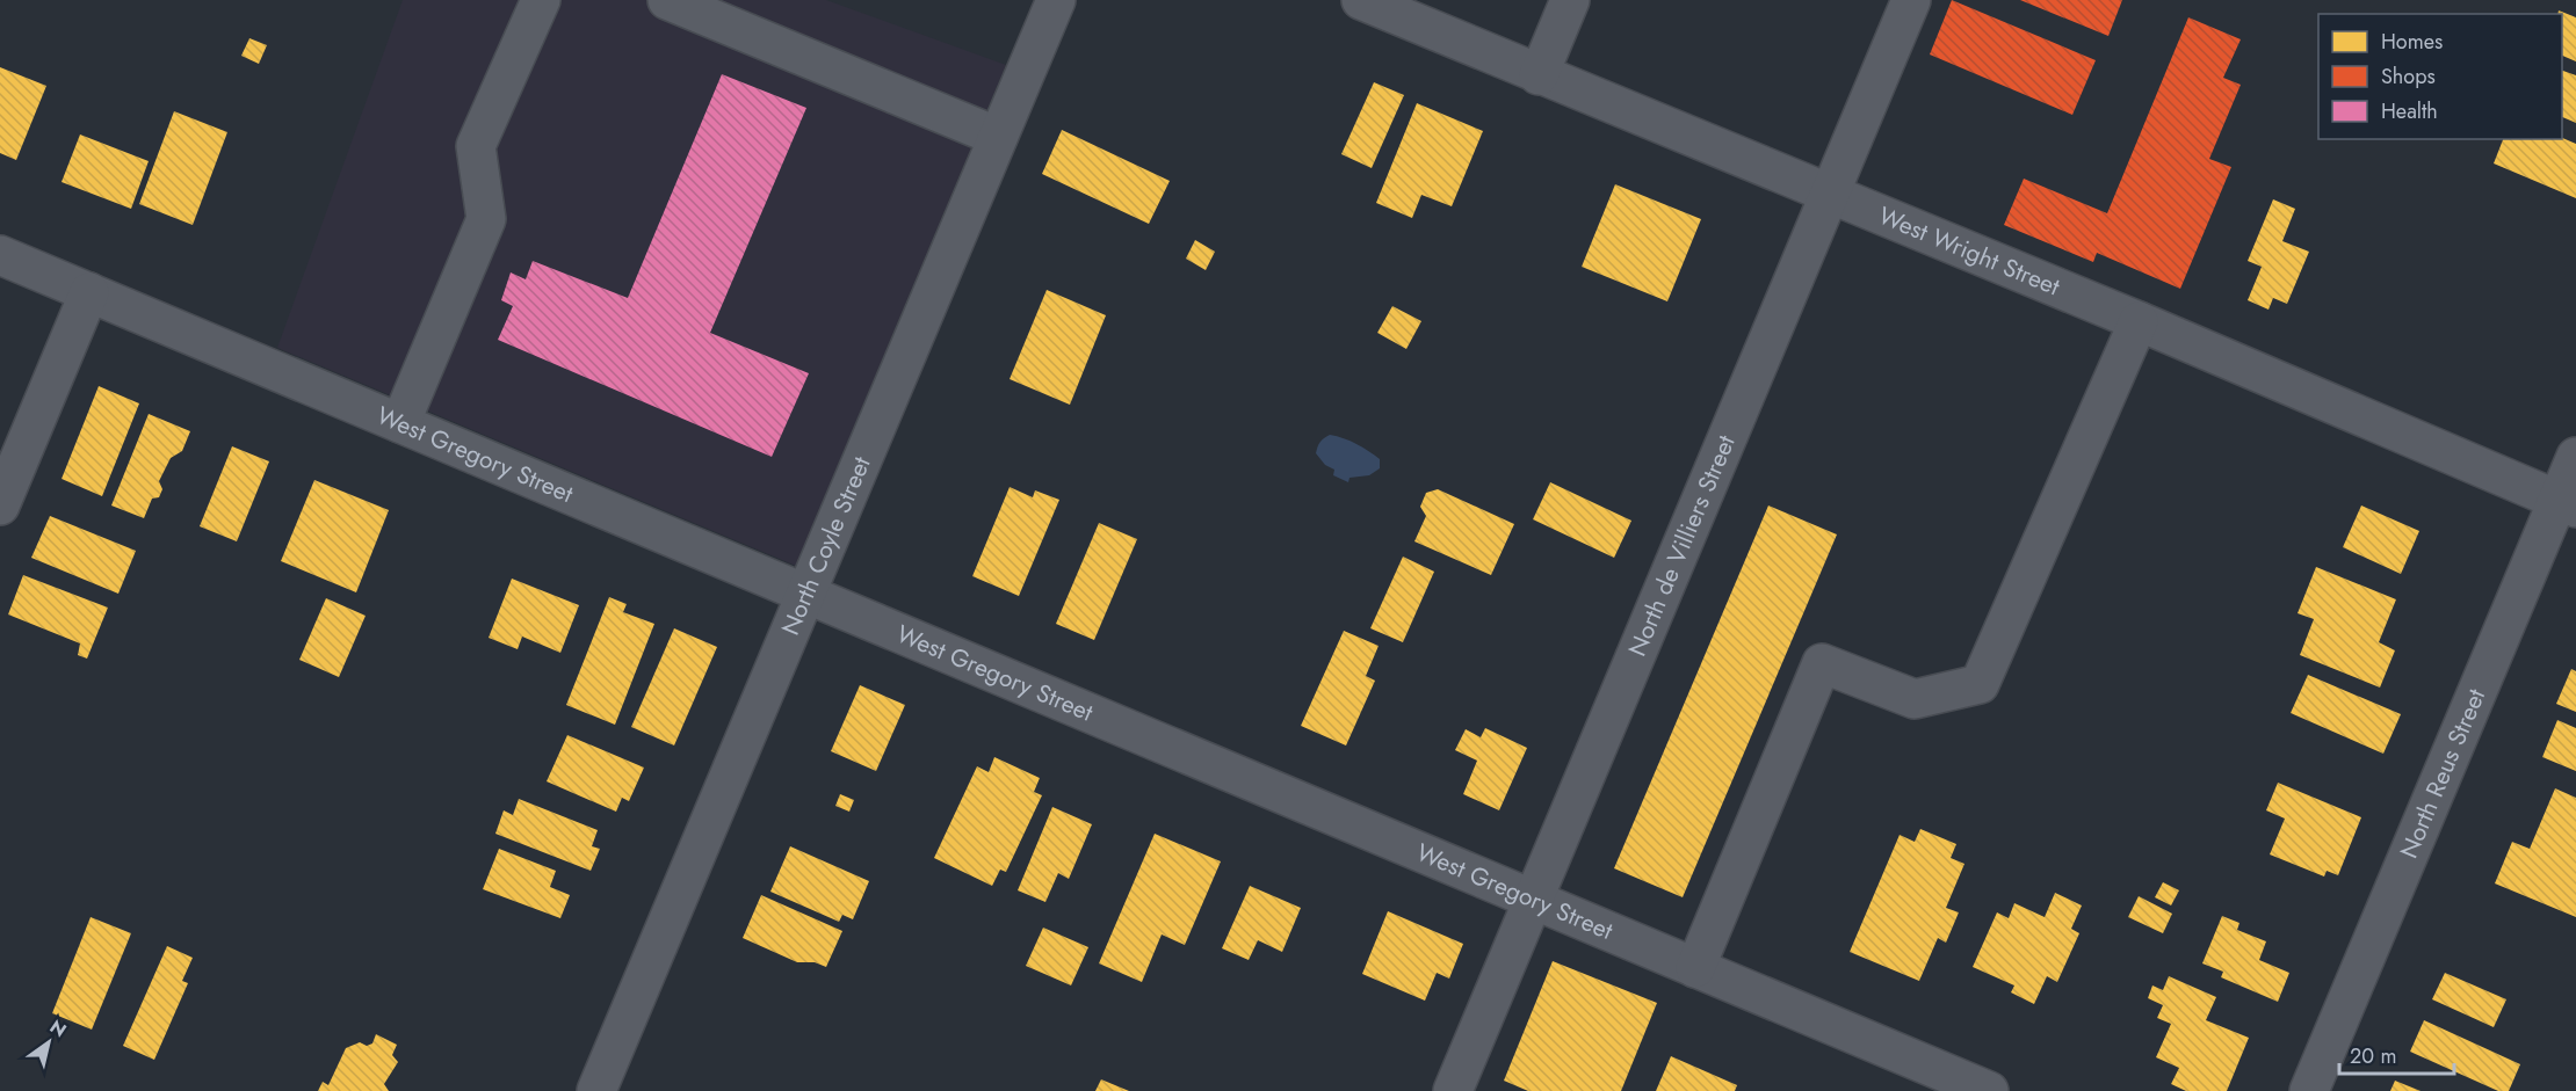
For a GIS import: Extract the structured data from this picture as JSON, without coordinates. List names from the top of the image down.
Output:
{
  "streets": {
    "street": [
      "West Wright Street",
      "West Gregory Street",
      "North Coyle Street",
      "North de Villiers Street",
      "North Reus Street"
    ]
  },
  "crossings": [
    ["West Wright Street", "North de Villiers Street"],
    ["West Wright Street", "North Reus Street"],
    ["West Gregory Street", "North Coyle Street"],
    ["West Gregory Street", "North de Villiers Street"]
  ],
  "legend": ["Homes", "Shops", "Health"],
  "scale_bar": "20 m",
  "north": "top right"
}
